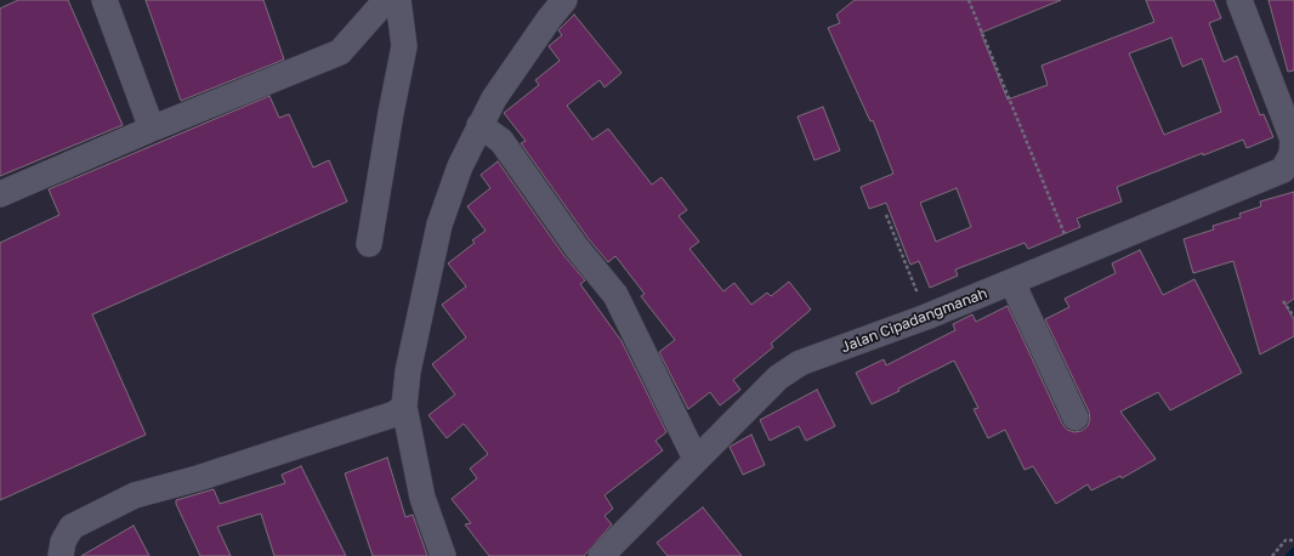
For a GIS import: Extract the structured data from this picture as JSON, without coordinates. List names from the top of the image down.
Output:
{
  "streets": {
    "street": ["Jalan Cipadangmanah"]
  }
}
